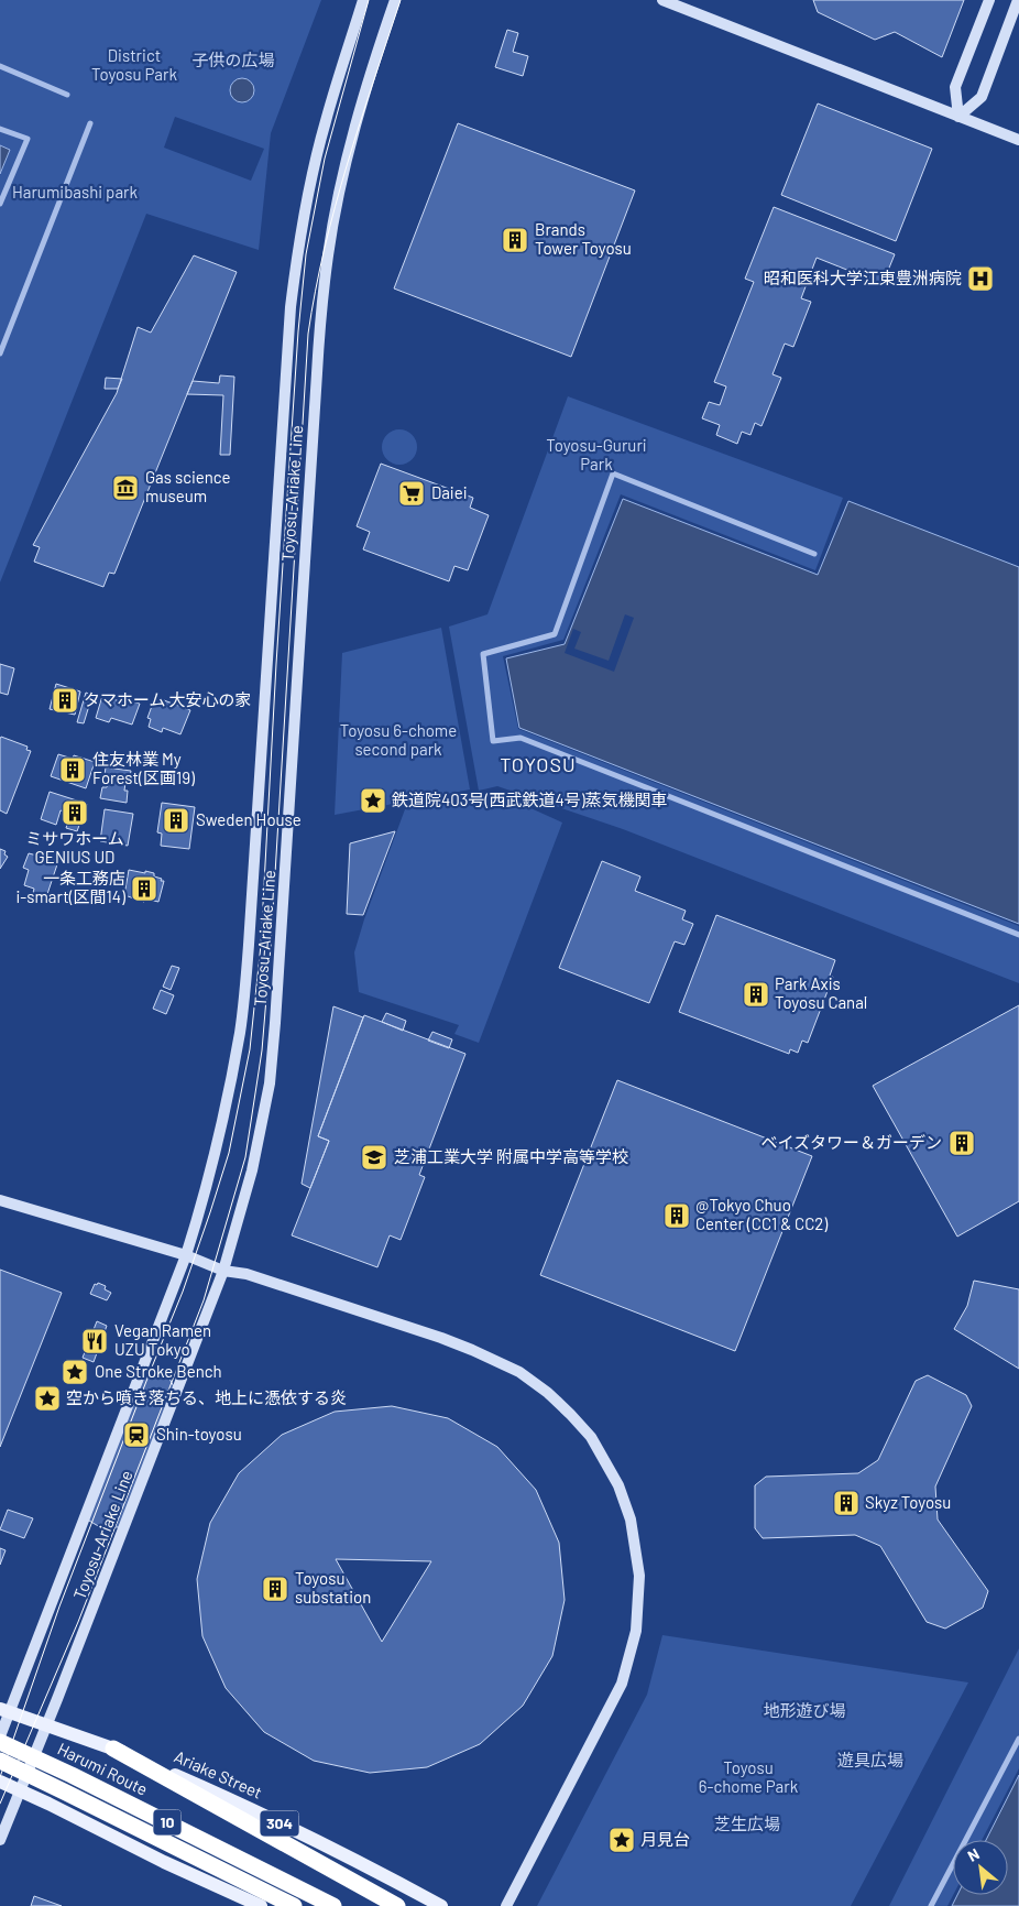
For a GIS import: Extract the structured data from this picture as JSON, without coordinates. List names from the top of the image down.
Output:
{
  "streets": {
    "highway": ["Harumi Route", "10"],
    "main road": ["Toyosu-Ariake Line", "Ariake Street", "304"]
  },
  "crossings": [
    ["Toyosu-Ariake Line", "Ariake Street"],
    ["Ariake Street", "10"]
  ],
  "districts": ["TOYOSU"],
  "parks": [
    "District Toyosu Park",
    "子供の広場",
    "Harumibashi park",
    "Toyosu-Gururi Park",
    "Toyosu 6-chome second park",
    "地形遊び場",
    "遊具広場",
    "Toyosu 6-chome Park",
    "芝生広場"
  ],
  "places": {
    "building": [
      "Brands Tower Toyosu",
      "タマホーム 大安心の家",
      "住友林業 My Forest(区画19)",
      "ミサワホーム GENIUS UD",
      "Sweden House",
      "一条工務店 i-smart(区間14)",
      "Park Axis Toyosu Canal",
      "ベイズタワー＆ガーデン",
      "@Tokyo Chuo Center (CC1 & CC2)",
      "Skyz Toyosu",
      "Toyosu substation"
    ],
    "hospital": ["昭和医科大学江東豊洲病院"],
    "museum": ["Gas science museum"],
    "supermarket": ["Daiei"],
    "place": [
      "鉄道院403号(西武鉄道4号)蒸気機関車",
      "One Stroke Bench",
      "空から噴き落ちる、地上に憑依する炎",
      "月見台"
    ],
    "school or university": ["芝浦工業大学 附属中学高等学校"],
    "restaurant": ["Vegan Ramen UZU Tokyo"],
    "station": ["Shin-toyosu"]
  },
  "north": "top left"
}
